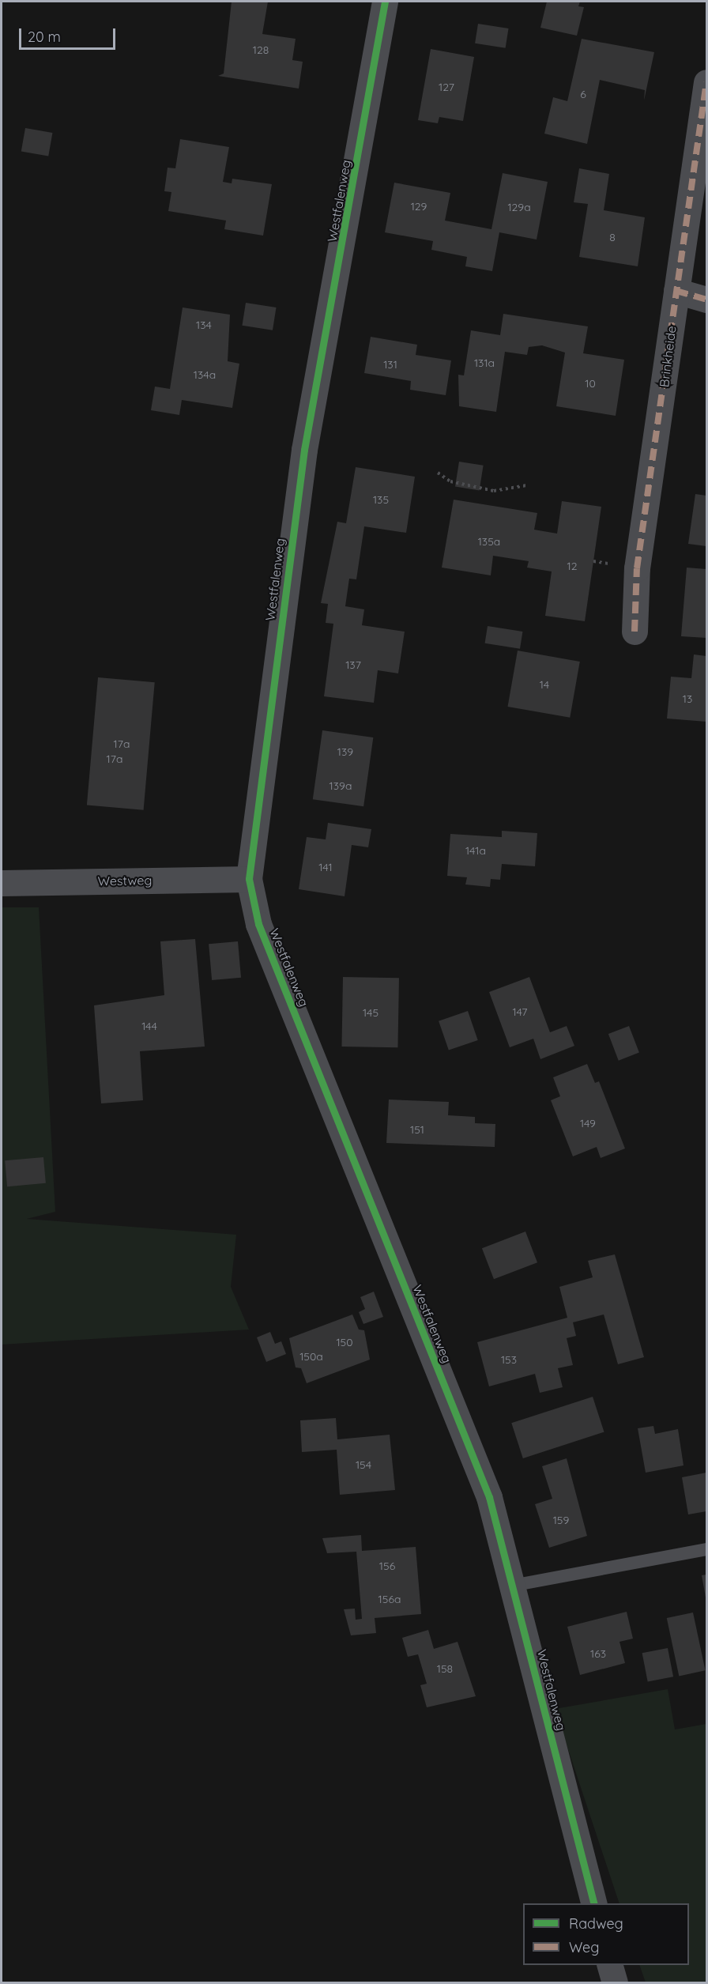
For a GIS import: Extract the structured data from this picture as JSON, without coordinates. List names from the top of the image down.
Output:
{
  "streets": {
    "street": ["Westfalenweg", "Brinkheide", "Westweg"]
  },
  "crossings": [
    ["Westfalenweg", "Westweg"]
  ],
  "house_numbers": [
    "128",
    "127",
    "6",
    "129",
    "129a",
    "8",
    "134",
    "131a",
    "131",
    "134a",
    "10",
    "135",
    "135a",
    "12",
    "137",
    "14",
    "13",
    "17a",
    "139",
    "17a",
    "139a",
    "141a",
    "141",
    "147",
    "145",
    "144",
    "149",
    "151",
    "150",
    "150a",
    "153",
    "154",
    "159",
    "156",
    "156a",
    "163",
    "158"
  ],
  "legend": ["Radweg", "Weg"],
  "scale_bar": "20 m"
}
